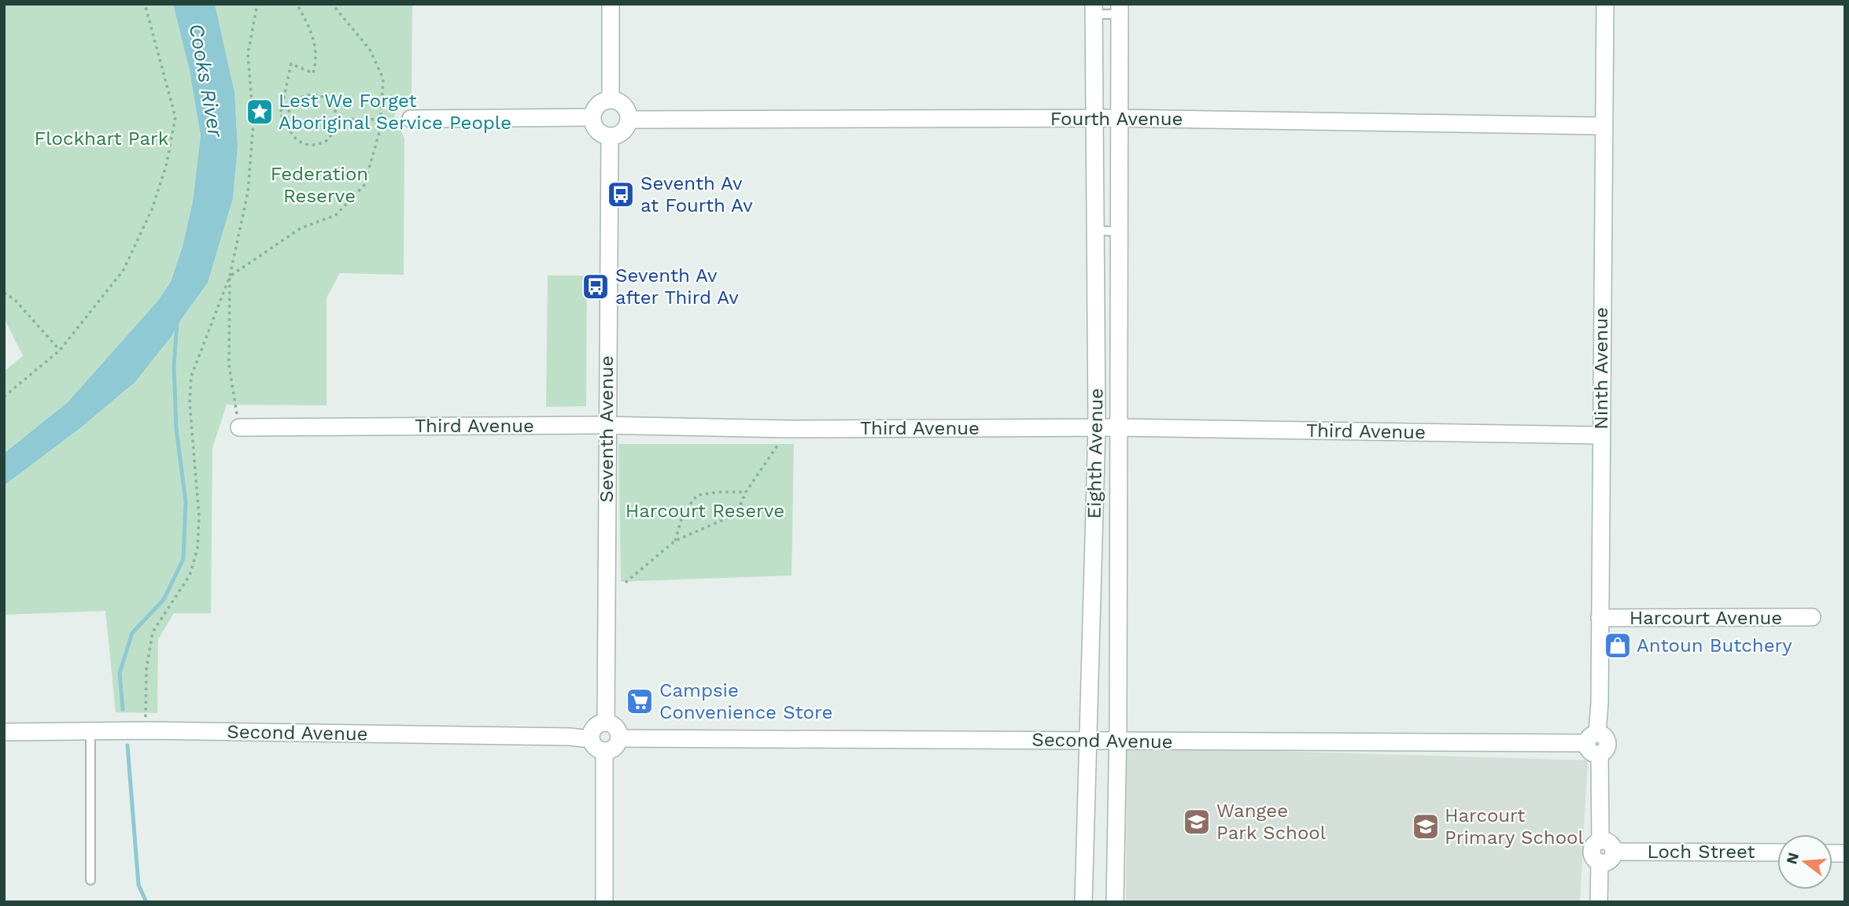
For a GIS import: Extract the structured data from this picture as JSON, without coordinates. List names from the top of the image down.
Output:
{
  "streets": {
    "street": [
      "Fourth Avenue",
      "Ninth Avenue",
      "Third Avenue",
      "Seventh Avenue",
      "Eighth Avenue",
      "Harcourt Avenue",
      "Second Avenue",
      "Loch Street"
    ]
  },
  "crossings": [
    ["Fourth Avenue", "Ninth Avenue"],
    ["Fourth Avenue", "Seventh Avenue"],
    ["Fourth Avenue", "Eighth Avenue"],
    ["Ninth Avenue", "Third Avenue"],
    ["Ninth Avenue", "Harcourt Avenue"],
    ["Ninth Avenue", "Second Avenue"],
    ["Ninth Avenue", "Loch Street"],
    ["Third Avenue", "Seventh Avenue"],
    ["Third Avenue", "Eighth Avenue"],
    ["Seventh Avenue", "Second Avenue"],
    ["Eighth Avenue", "Second Avenue"]
  ],
  "water": ["Cooks River"],
  "parks": ["Flockhart Park", "Federation Reserve", "Harcourt Reserve"],
  "places": {
    "place": ["Lest We Forget Aboriginal Service People"],
    "bus stop": ["Seventh Av at Fourth Av", "Seventh Av after Third Av"],
    "shop": ["Antoun Butchery"],
    "supermarket": ["Campsie Convenience Store"],
    "school or university": ["Wangee Park School", "Harcourt Primary School"]
  },
  "north": "left"
}
